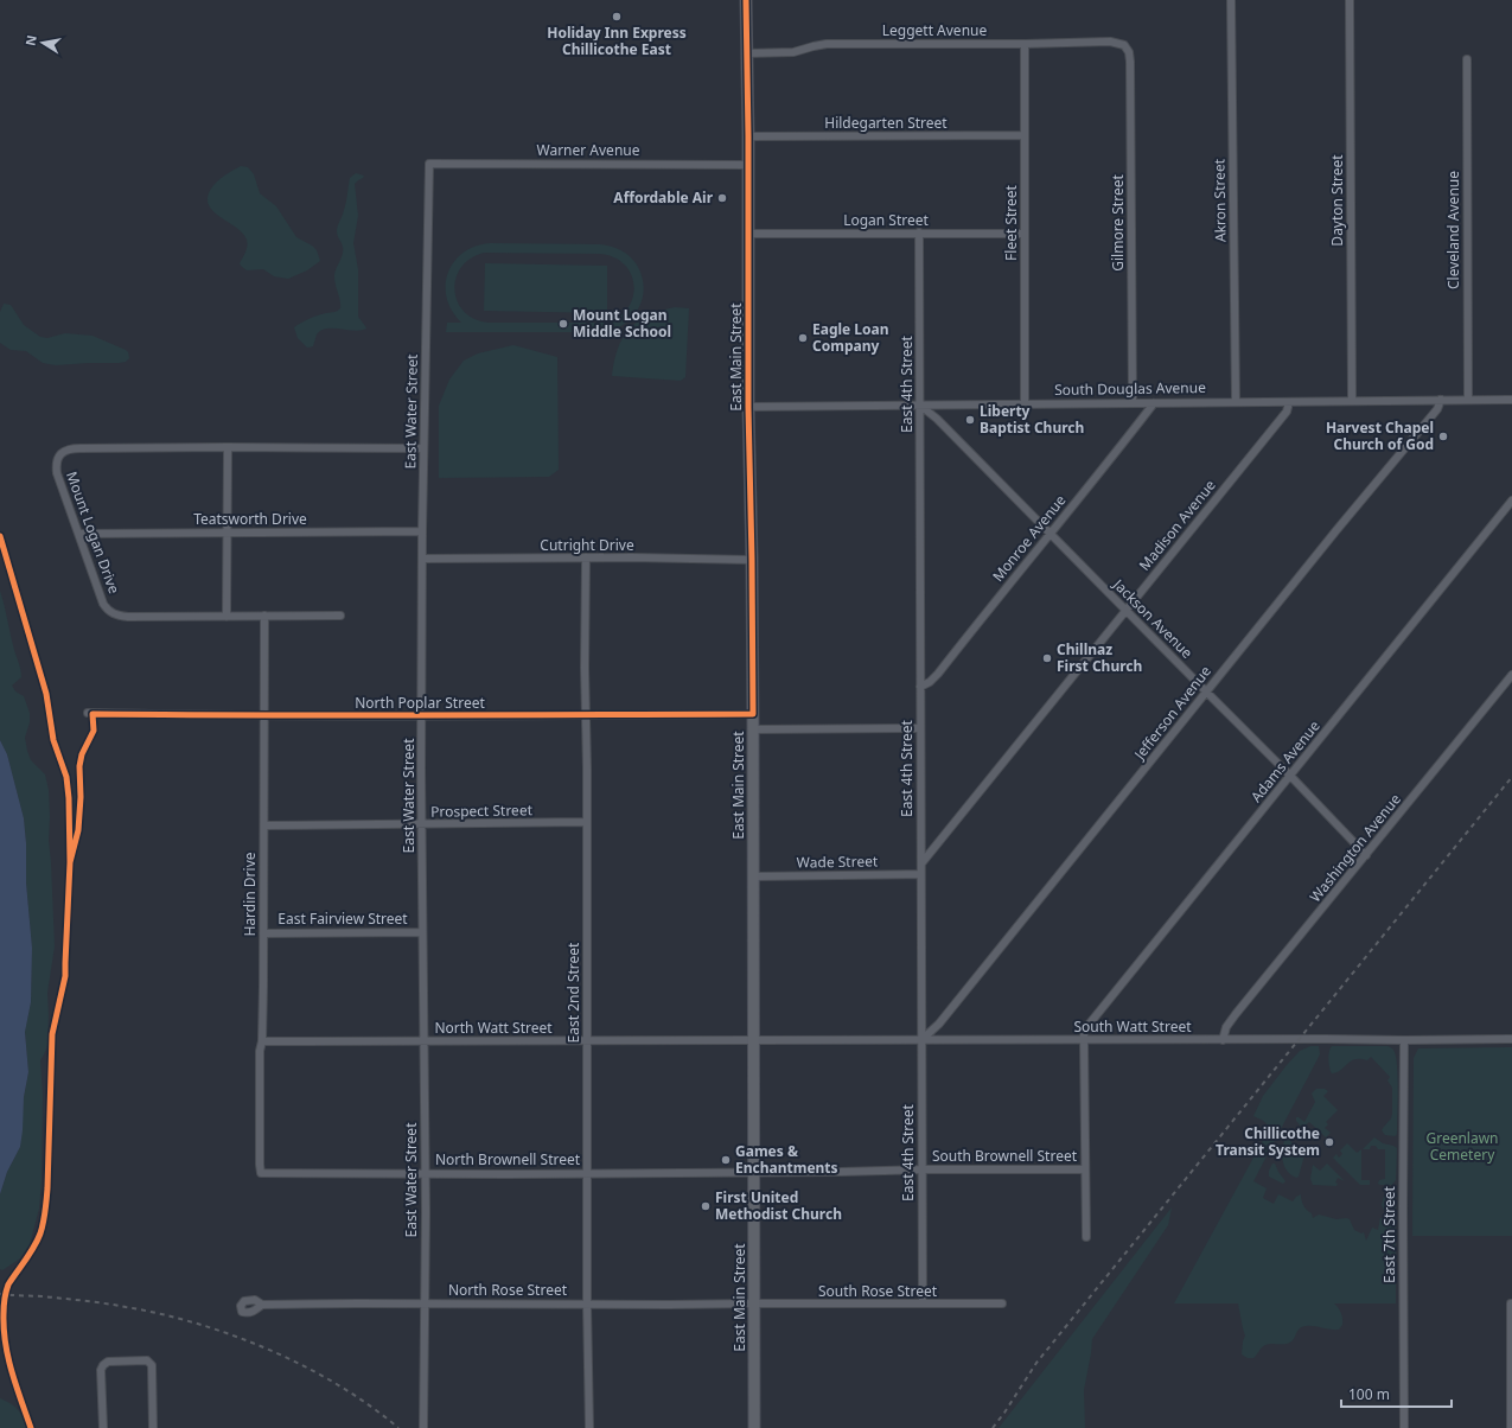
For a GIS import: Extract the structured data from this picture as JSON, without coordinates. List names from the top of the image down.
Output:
{
  "streets": {
    "main road": ["East Main Street"],
    "street": [
      "Leggett Avenue",
      "Hildegarten Street",
      "Warner Avenue",
      "Akron Street",
      "Dayton Street",
      "Logan Street",
      "Fleet Street",
      "Gilmore Street",
      "Cleveland Avenue",
      "East 4th Street",
      "South Douglas Avenue",
      "East Water Street",
      "Teatsworth Drive",
      "Madison Avenue",
      "Mount Logan Drive",
      "Monroe Avenue",
      "Cutright Drive",
      "Jackson Avenue",
      "North Poplar Street",
      "Jefferson Avenue",
      "Adams Avenue",
      "Prospect Street",
      "Washington Avenue",
      "Wade Street",
      "Hardin Drive",
      "East Fairview Street",
      "East 2nd Street",
      "South Watt Street",
      "North Watt Street",
      "South Brownell Street",
      "North Brownell Street",
      "East 7th Street",
      "North Rose Street",
      "South Rose Street"
    ]
  },
  "crossings": [
    ["Leggett Avenue", "Fleet Street"],
    ["Leggett Avenue", "Gilmore Street"],
    ["Leggett Avenue", "East Main Street"],
    ["Hildegarten Street", "Fleet Street"],
    ["Hildegarten Street", "East Main Street"],
    ["Warner Avenue", "East Main Street"],
    ["Warner Avenue", "East Water Street"],
    ["Akron Street", "South Douglas Avenue"],
    ["Dayton Street", "South Douglas Avenue"],
    ["Logan Street", "Fleet Street"],
    ["Logan Street", "East Main Street"],
    ["Logan Street", "East 4th Street"],
    ["Fleet Street", "South Douglas Avenue"],
    ["Gilmore Street", "South Douglas Avenue"],
    ["Cleveland Avenue", "South Douglas Avenue"],
    ["East Main Street", "South Douglas Avenue"],
    ["East Main Street", "Cutright Drive"],
    ["East Main Street", "North Poplar Street"],
    ["East Main Street", "Wade Street"],
    ["East Main Street", "South Watt Street"],
    ["East Main Street", "North Watt Street"],
    ["East Main Street", "South Brownell Street"],
    ["East Main Street", "North Brownell Street"],
    ["East Main Street", "North Rose Street"],
    ["East Main Street", "South Rose Street"],
    ["East 4th Street", "South Douglas Avenue"],
    ["East 4th Street", "Madison Avenue"],
    ["East 4th Street", "Monroe Avenue"],
    ["East 4th Street", "Jackson Avenue"],
    ["East 4th Street", "Jefferson Avenue"],
    ["East 4th Street", "Wade Street"],
    ["East 4th Street", "South Watt Street"],
    ["East 4th Street", "South Brownell Street"],
    ["East 4th Street", "South Rose Street"],
    ["South Douglas Avenue", "Madison Avenue"],
    ["South Douglas Avenue", "Monroe Avenue"],
    ["South Douglas Avenue", "Jackson Avenue"],
    ["South Douglas Avenue", "Jefferson Avenue"],
    ["East Water Street", "Teatsworth Drive"],
    ["East Water Street", "Mount Logan Drive"],
    ["East Water Street", "Cutright Drive"],
    ["East Water Street", "North Poplar Street"],
    ["East Water Street", "Prospect Street"],
    ["East Water Street", "East Fairview Street"],
    ["East Water Street", "North Watt Street"],
    ["East Water Street", "North Brownell Street"],
    ["East Water Street", "North Rose Street"],
    ["Teatsworth Drive", "Mount Logan Drive"],
    ["Madison Avenue", "Jackson Avenue"],
    ["Mount Logan Drive", "Hardin Drive"],
    ["Monroe Avenue", "Jackson Avenue"],
    ["Cutright Drive", "East 2nd Street"],
    ["Jackson Avenue", "Jefferson Avenue"],
    ["Jackson Avenue", "Adams Avenue"],
    ["Jackson Avenue", "Washington Avenue"],
    ["North Poplar Street", "Hardin Drive"],
    ["North Poplar Street", "East 2nd Street"],
    ["Jefferson Avenue", "South Watt Street"],
    ["Adams Avenue", "South Watt Street"],
    ["Prospect Street", "Hardin Drive"],
    ["Prospect Street", "East 2nd Street"],
    ["Washington Avenue", "South Watt Street"],
    ["Hardin Drive", "East Fairview Street"],
    ["Hardin Drive", "North Watt Street"],
    ["Hardin Drive", "North Brownell Street"],
    ["East 2nd Street", "North Watt Street"],
    ["East 2nd Street", "North Brownell Street"],
    ["East 2nd Street", "North Rose Street"],
    ["South Watt Street", "North Watt Street"],
    ["South Watt Street", "East 7th Street"],
    ["South Brownell Street", "North Brownell Street"],
    ["North Rose Street", "South Rose Street"]
  ],
  "parks": ["Greenlawn Cemetery"],
  "places": [
    "Holiday Inn Express Chillicothe East",
    "Affordable Air",
    "Mount Logan Middle School",
    "Eagle Loan Company",
    "Liberty Baptist Church",
    "Harvest Chapel Church of God",
    "Chillnaz First Church",
    "Chillicothe Transit System",
    "Games & Enchantments",
    "First United Methodist Church"
  ],
  "scale_bar": "100 m",
  "north": "left"
}
